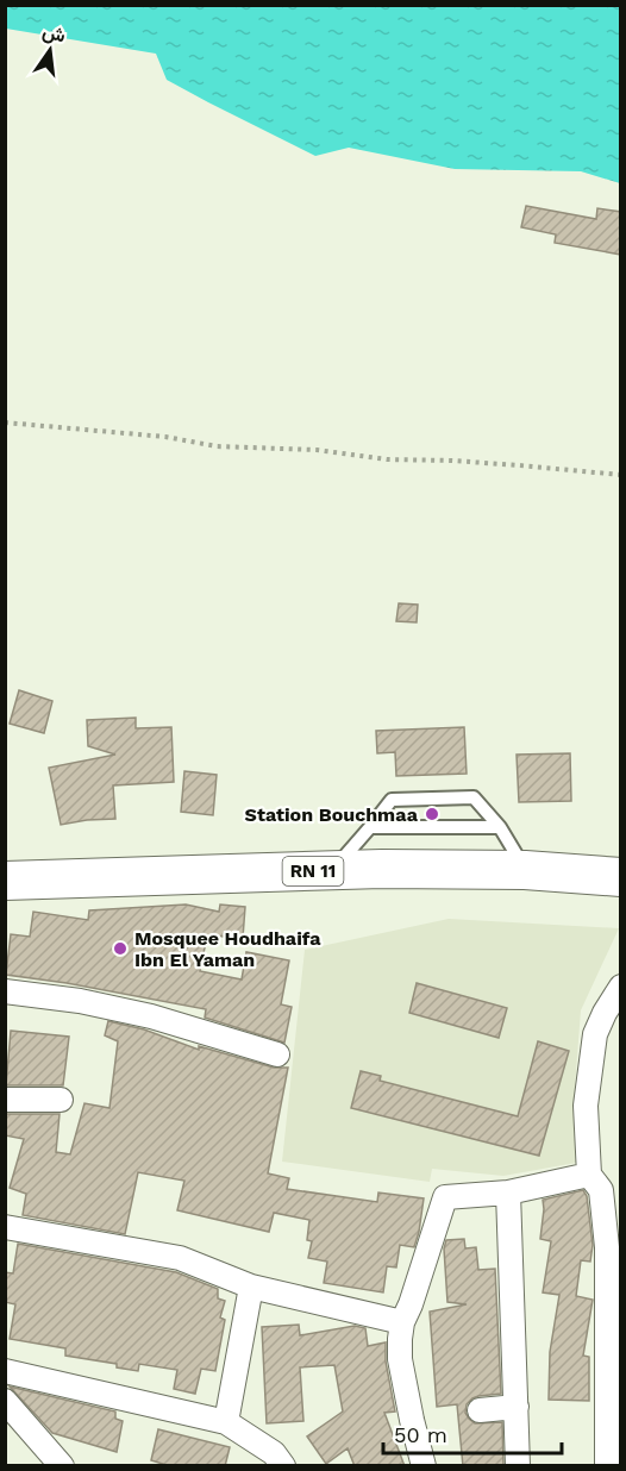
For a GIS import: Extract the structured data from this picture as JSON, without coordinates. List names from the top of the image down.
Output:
{
  "streets": {
    "main road": ["RN 11"]
  },
  "places": ["Station Bouchmaa", "Mosquee Houdhaifa Ibn El Yaman"],
  "scale_bar": "50 m",
  "north": "top"
}
